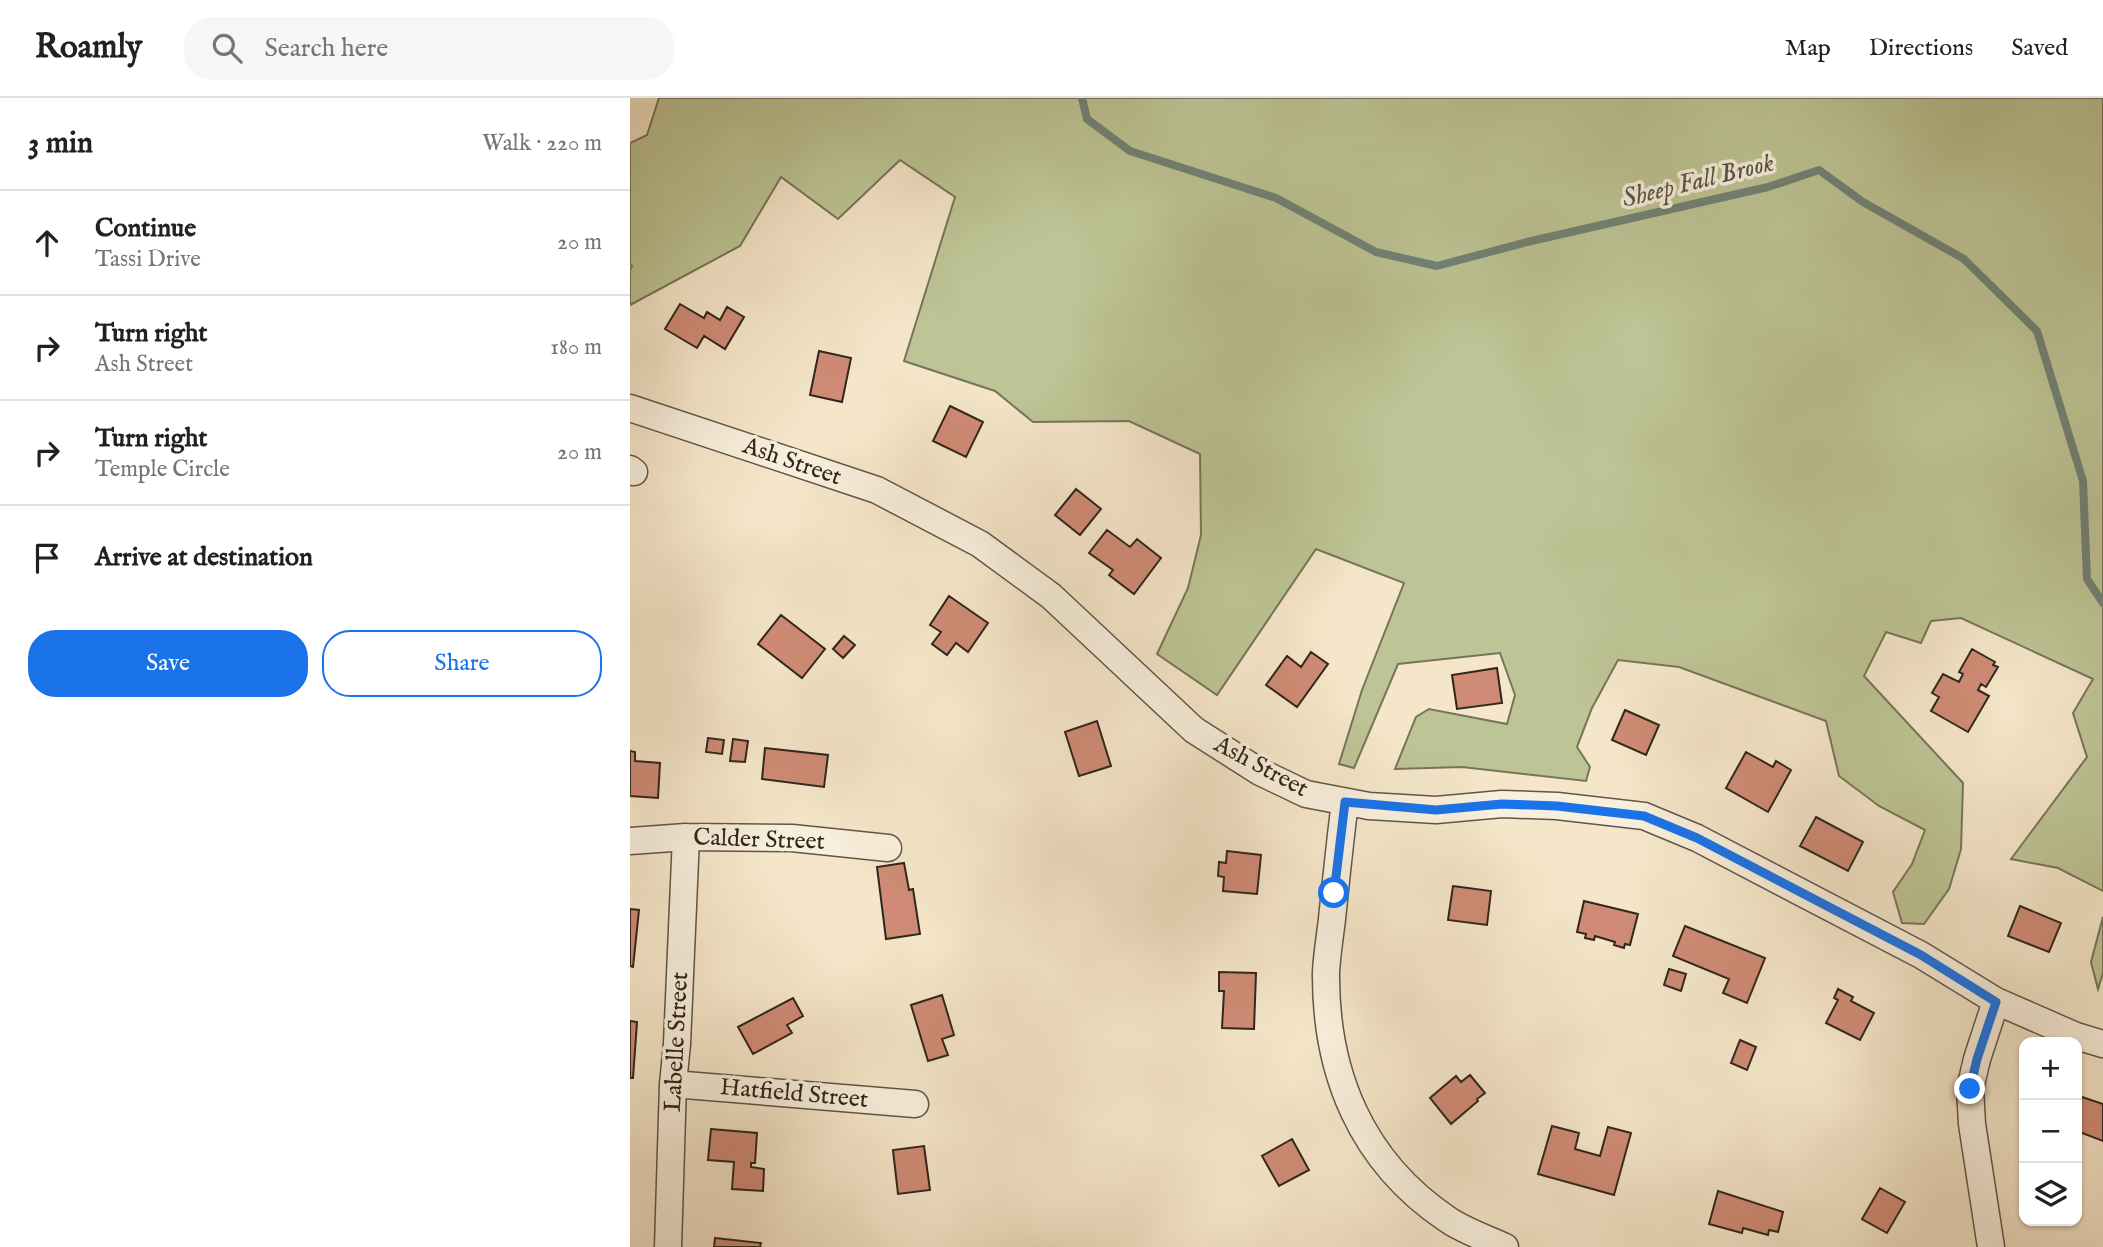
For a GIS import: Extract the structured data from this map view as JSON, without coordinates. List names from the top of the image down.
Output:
{
  "streets": {
    "street": [
      "Ash Street",
      "Calder Street",
      "Labelle Street",
      "Hatfield Street"
    ]
  },
  "crossings": [
    ["Calder Street", "Labelle Street"],
    ["Labelle Street", "Hatfield Street"]
  ],
  "water": ["Sheep Fall Brook"],
  "page": {
    "header": "Roamly",
    "search": "Search here",
    "nav": ["Map", "Directions", "Saved"],
    "heading": ["3 min", "Walk · 220 m"],
    "list": [
      ["Continue", "Tassi Drive", "20 m"],
      ["Turn right", "Ash Street", "180 m"],
      ["Turn right", "Temple Circle", "20 m"],
      "Arrive at destination"
    ],
    "buttons": ["Save", "Share"],
    "map_buttons": ["+", "−"]
  }
}
